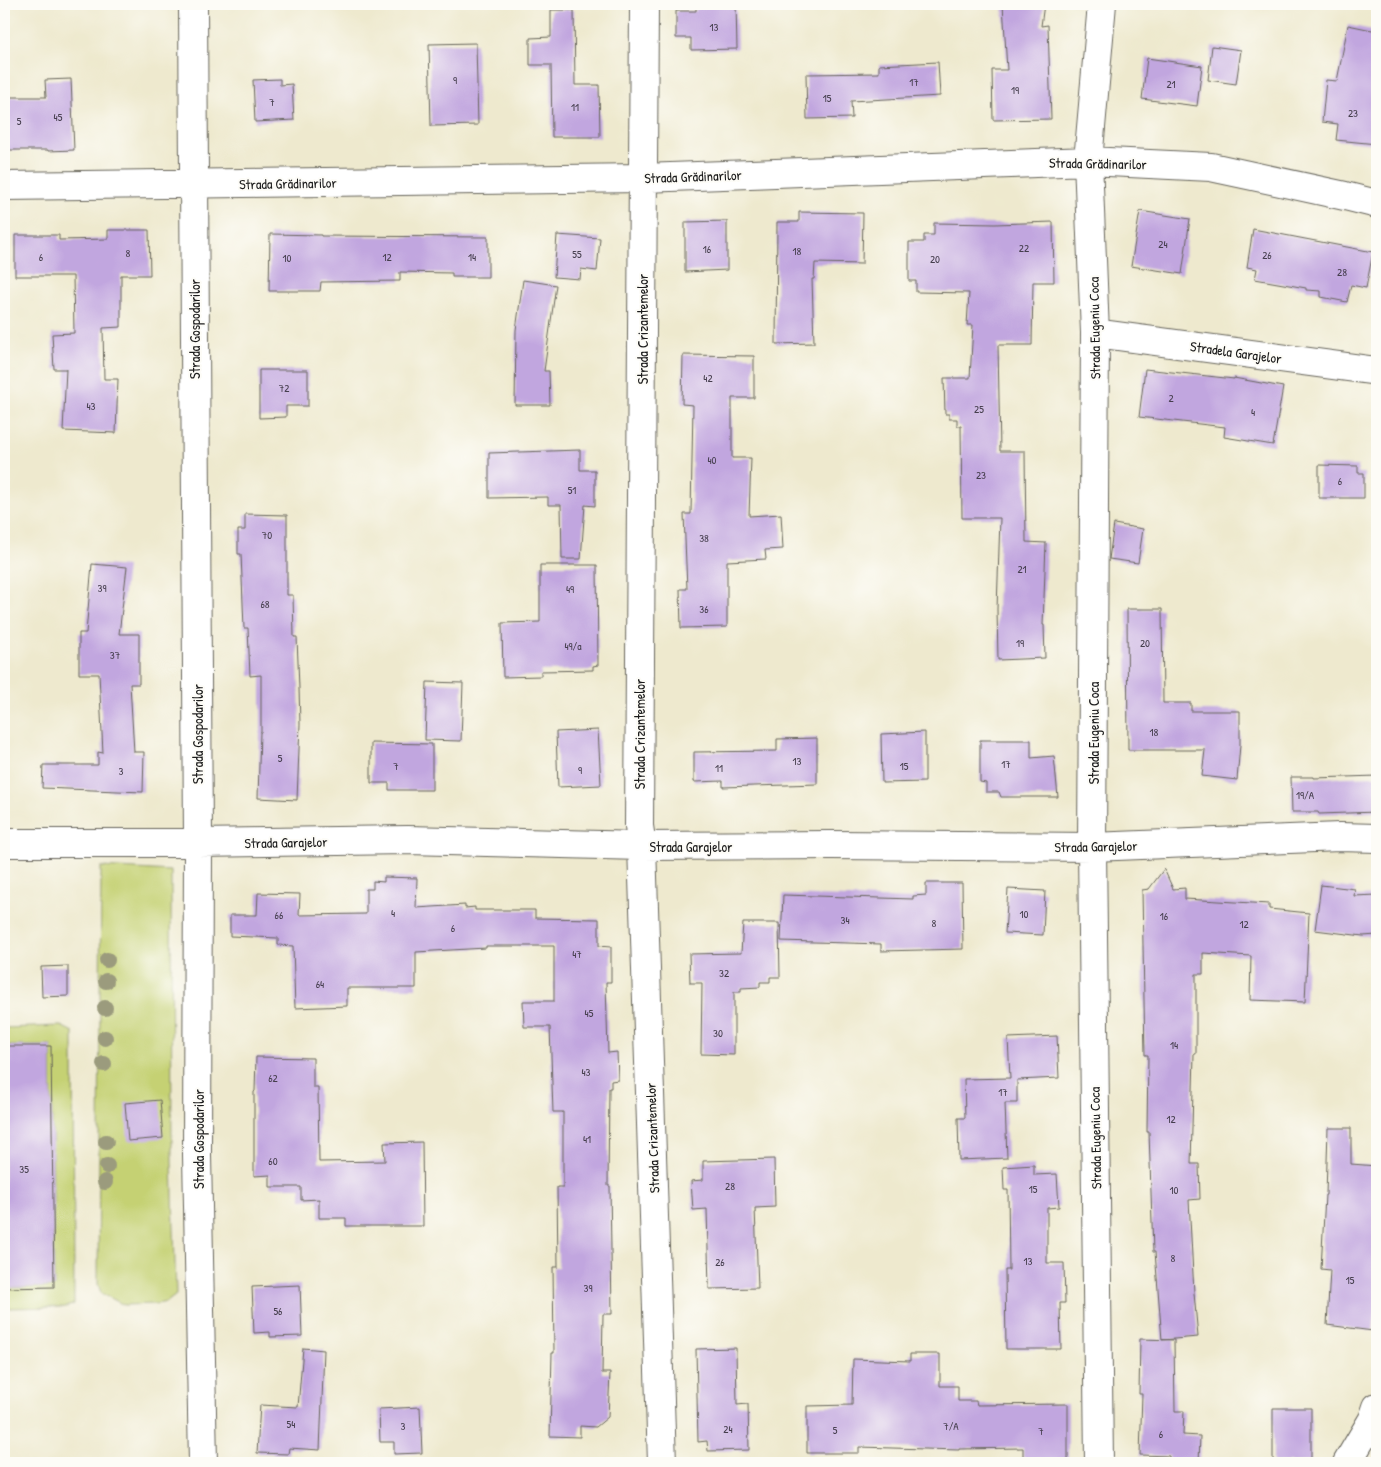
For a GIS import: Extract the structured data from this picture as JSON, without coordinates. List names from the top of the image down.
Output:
{
  "streets": {
    "street": [
      "Strada Grădinarilor",
      "Strada Eugeniu Coca",
      "Strada Gospodarilor",
      "Strada Crizantemelor",
      "Stradela Garajelor",
      "Strada Garajelor"
    ]
  },
  "crossings": [
    ["Strada Grădinarilor", "Strada Eugeniu Coca"],
    ["Strada Grădinarilor", "Strada Gospodarilor"],
    ["Strada Grădinarilor", "Strada Crizantemelor"],
    ["Strada Eugeniu Coca", "Stradela Garajelor"],
    ["Strada Eugeniu Coca", "Strada Garajelor"],
    ["Strada Gospodarilor", "Strada Garajelor"],
    ["Strada Crizantemelor", "Strada Garajelor"]
  ],
  "house_numbers": [
    "13",
    "9",
    "17",
    "21",
    "19",
    "15",
    "7",
    "11",
    "23",
    "45",
    "5",
    "24",
    "22",
    "16",
    "18",
    "8",
    "55",
    "26",
    "6",
    "12",
    "14",
    "10",
    "20",
    "28",
    "42",
    "72",
    "2",
    "43",
    "25",
    "4",
    "40",
    "23",
    "6",
    "51",
    "70",
    "38",
    "21",
    "39",
    "49",
    "68",
    "36",
    "19",
    "20",
    "49/a",
    "37",
    "18",
    "5",
    "13",
    "17",
    "7",
    "15",
    "11",
    "9",
    "3",
    "19/A",
    "4",
    "10",
    "66",
    "16",
    "34",
    "8",
    "12",
    "6",
    "47",
    "32",
    "64",
    "45",
    "30",
    "14",
    "43",
    "62",
    "17",
    "12",
    "41",
    "60",
    "35",
    "28",
    "15",
    "10",
    "8",
    "13",
    "26",
    "15",
    "39",
    "56",
    "54",
    "3",
    "7/A",
    "24",
    "5",
    "7",
    "6"
  ]
}
